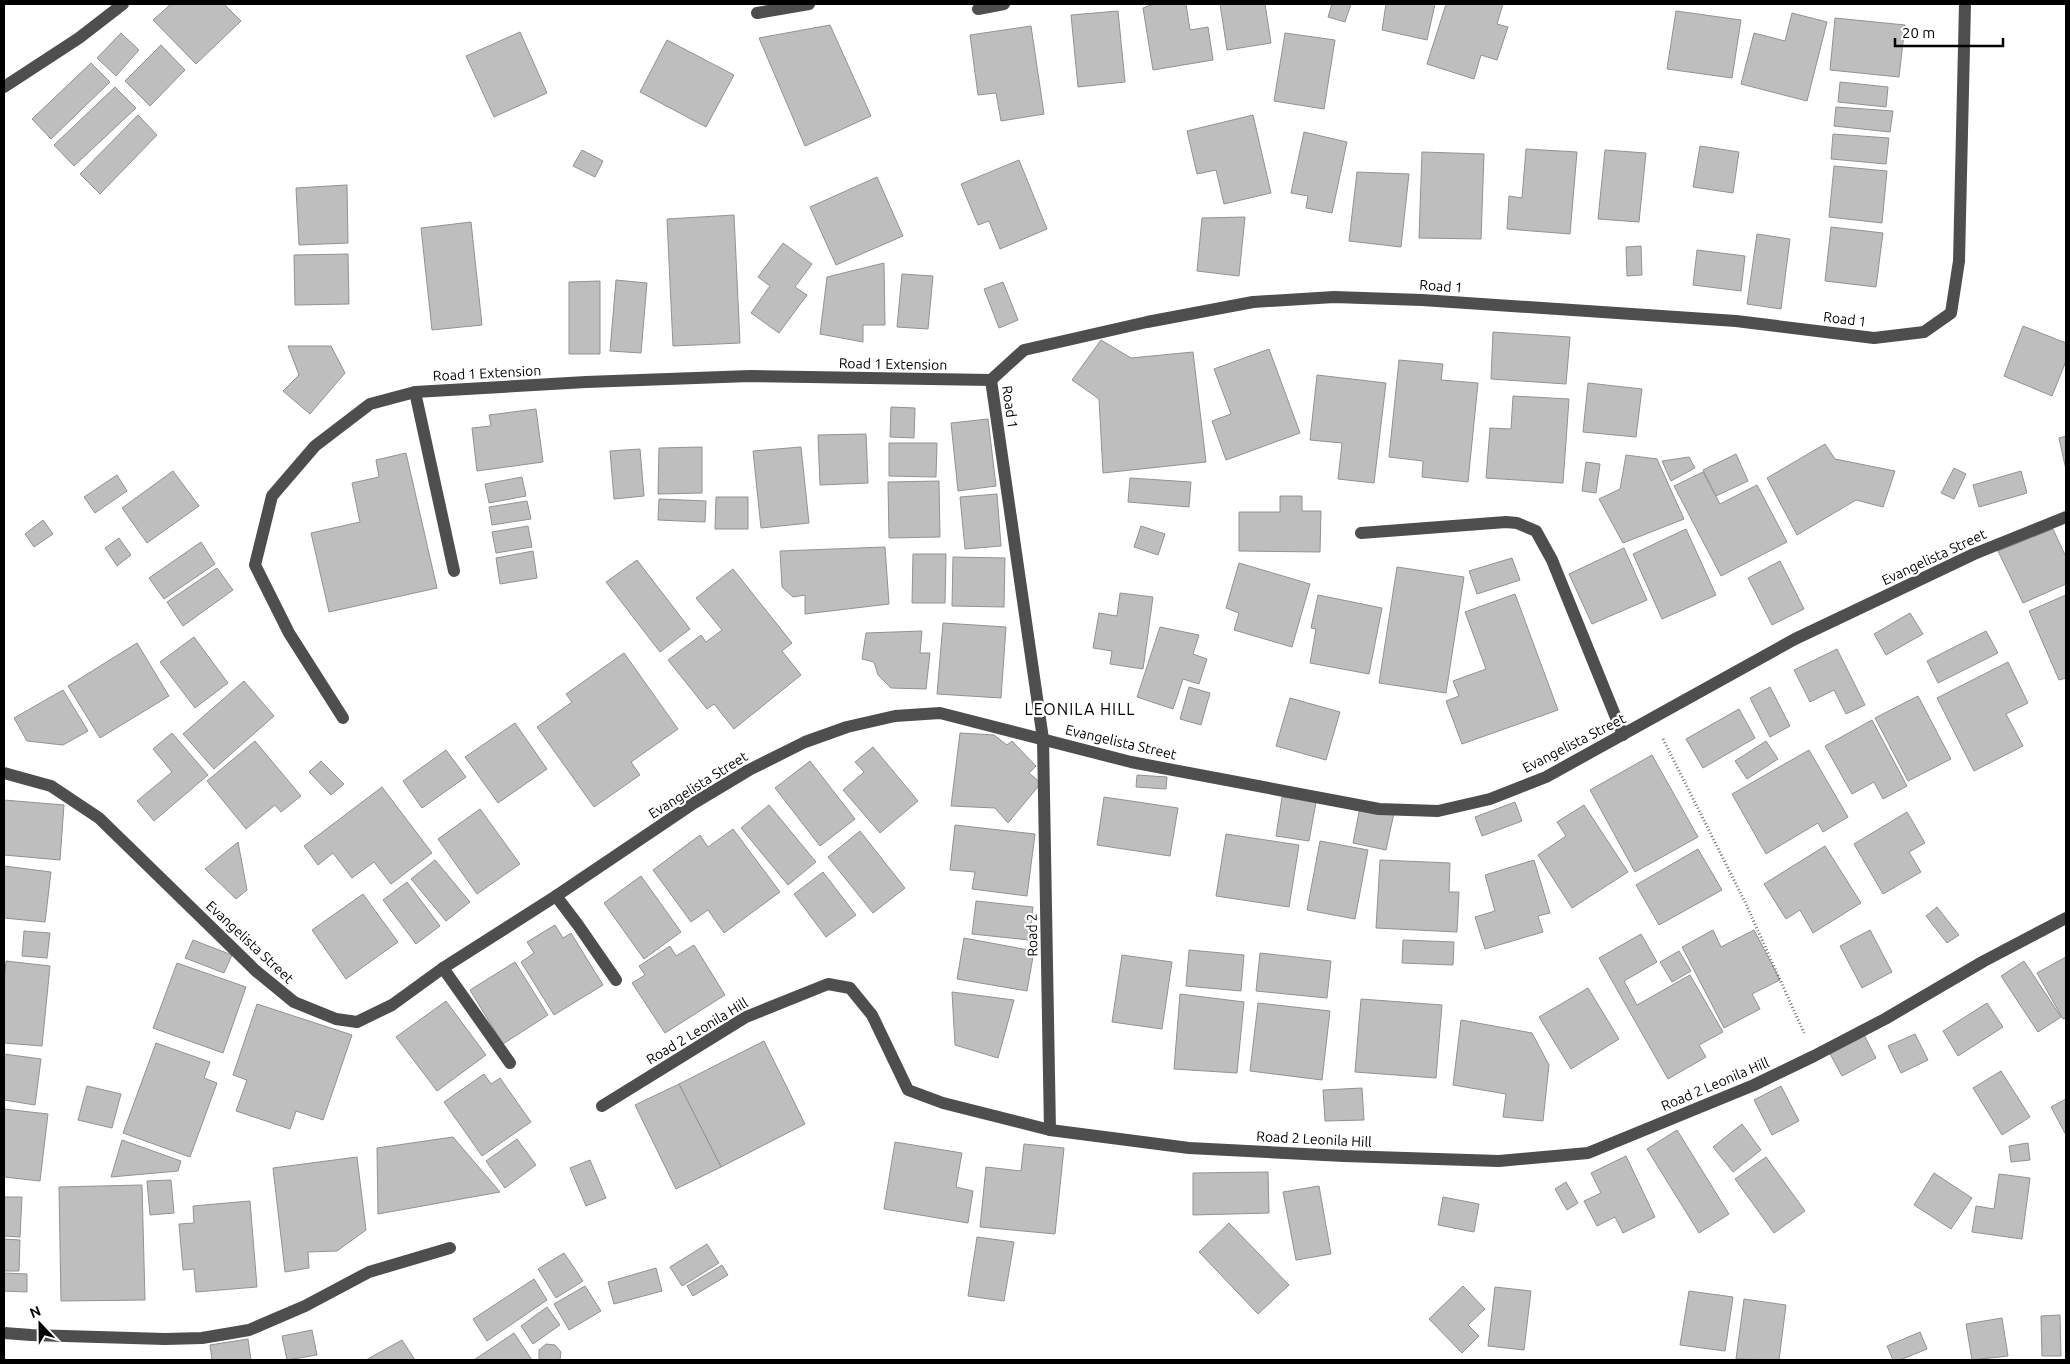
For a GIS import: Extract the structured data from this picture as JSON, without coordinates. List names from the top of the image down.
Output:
{
  "streets": {
    "street": [
      "Road 1",
      "Road 1 Extension",
      "Evangelista Street",
      "Road 2",
      "Road 2 Leonila Hill"
    ]
  },
  "crossings": [
    ["Road 1", "Road 1 Extension"],
    ["Road 1", "Evangelista Street"],
    ["Road 1", "Road 2"],
    ["Evangelista Street", "Road 2"],
    ["Road 2", "Road 2 Leonila Hill"]
  ],
  "districts": ["LEONILA HILL"],
  "scale_bar": "20 m",
  "north": "top"
}
